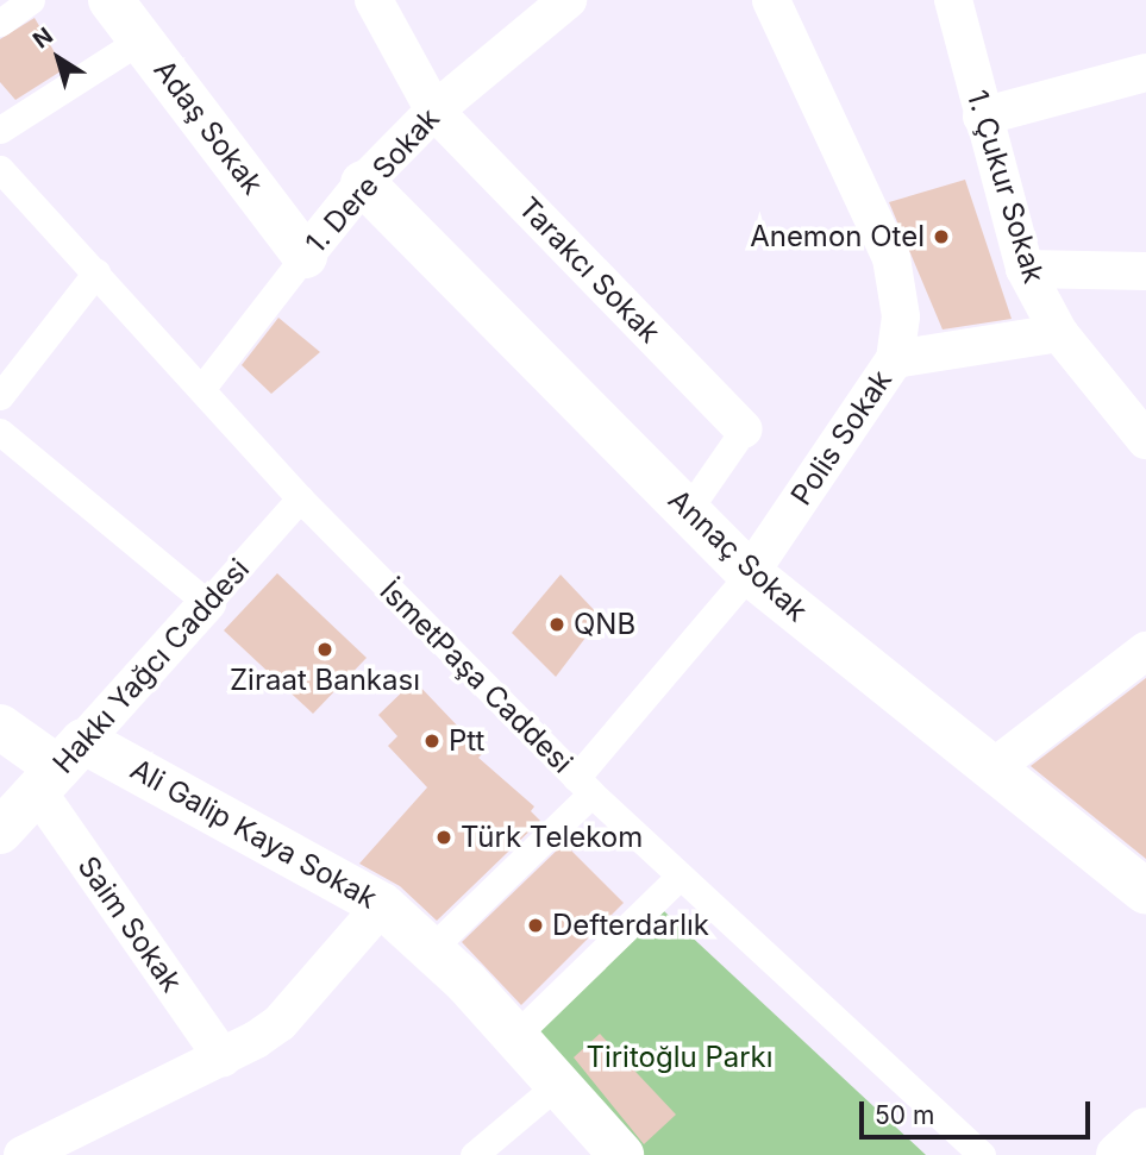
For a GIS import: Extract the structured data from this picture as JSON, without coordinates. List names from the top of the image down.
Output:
{
  "streets": {
    "street": [
      "Adaş Sokak",
      "1. Dere Sokak",
      "1. Çukur Sokak",
      "Tarakcı Sokak",
      "Polis Sokak",
      "Annaç Sokak",
      "Hakkı Yağcı Caddesi",
      "İsmetPaşa Caddesi",
      "Ali Galip Kaya Sokak",
      "Saim Sokak"
    ]
  },
  "crossings": [
    ["Adaş Sokak", "1. Dere Sokak"],
    ["1. Dere Sokak", "Tarakcı Sokak"],
    ["1. Dere Sokak", "Annaç Sokak"],
    ["1. Dere Sokak", "İsmetPaşa Caddesi"],
    ["Polis Sokak", "Annaç Sokak"],
    ["Polis Sokak", "İsmetPaşa Caddesi"],
    ["Polis Sokak", "Ali Galip Kaya Sokak"],
    ["Hakkı Yağcı Caddesi", "İsmetPaşa Caddesi"],
    ["Hakkı Yağcı Caddesi", "Ali Galip Kaya Sokak"],
    ["Hakkı Yağcı Caddesi", "Saim Sokak"],
    ["Ali Galip Kaya Sokak", "Saim Sokak"]
  ],
  "parks": ["Tiritoğlu Parkı"],
  "places": [
    "Anemon Otel",
    "QNB",
    "Ziraat Bankası",
    "Ptt",
    "Türk Telekom",
    "Defterdarlık"
  ],
  "scale_bar": "50 m",
  "north": "top left"
}
